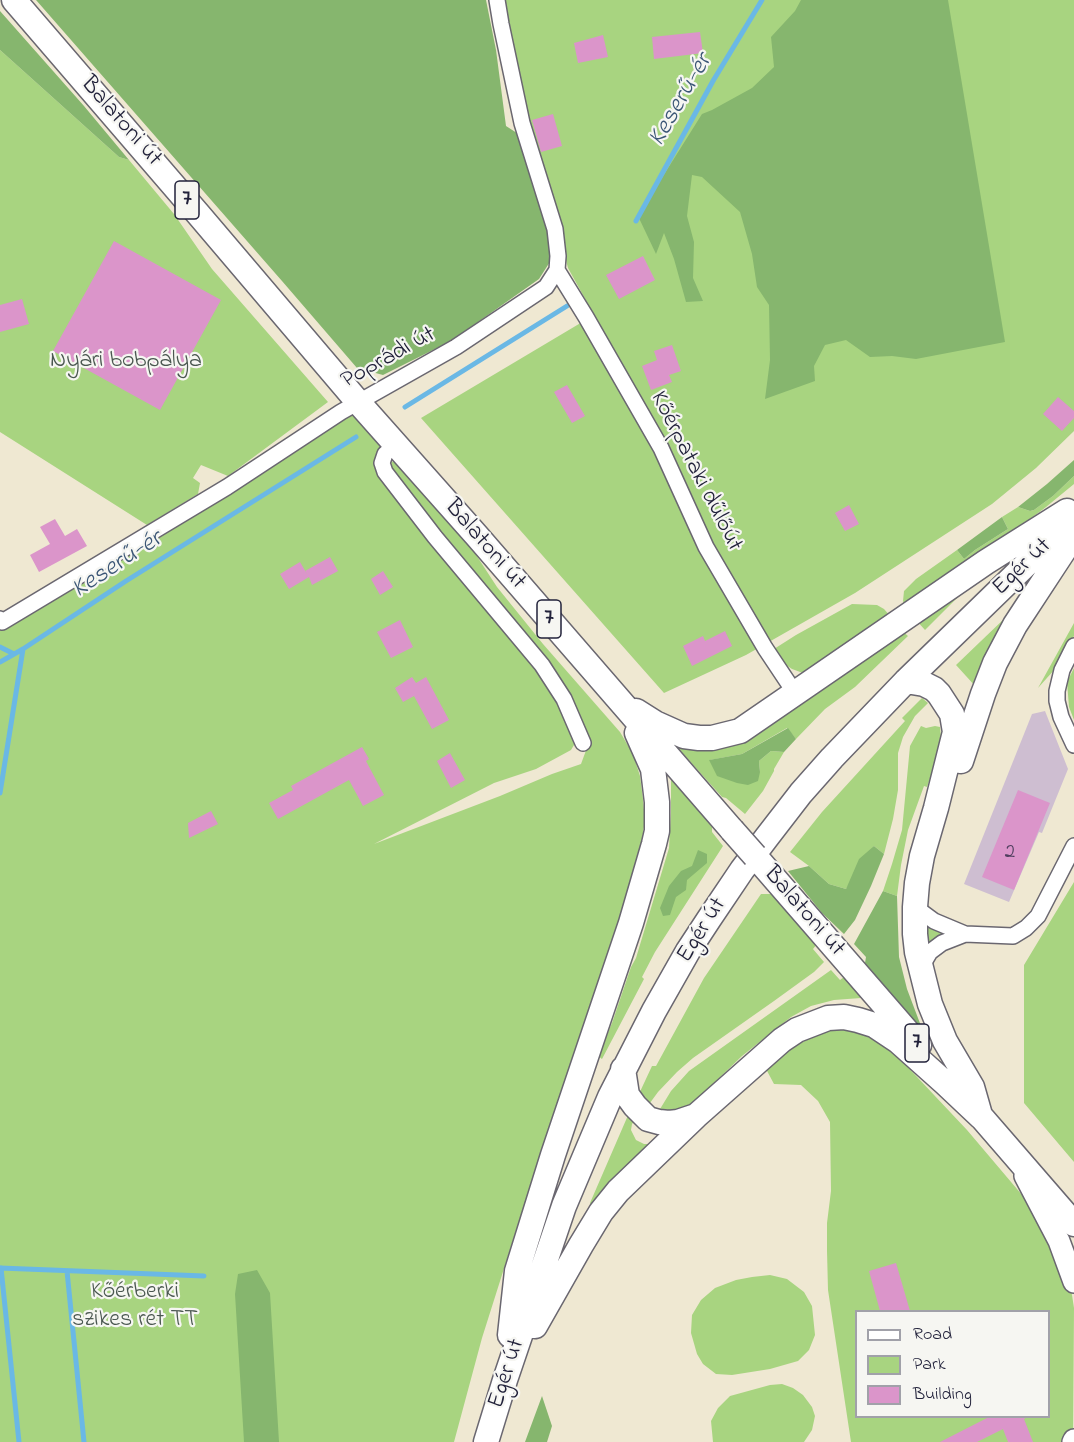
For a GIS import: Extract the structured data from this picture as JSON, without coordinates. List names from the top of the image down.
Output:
{
  "streets": {
    "main road": ["Balatoni út", "7", "Egér út"],
    "street": ["Poprádi út", "Kőérpataki dűlőút"]
  },
  "crossings": [
    ["Balatoni út", "Poprádi út"],
    ["Poprádi út", "Kőérpataki dűlőút"]
  ],
  "water": ["Keserű-ér"],
  "parks": ["Nyári bobpálya", "Kőérberki szikes rét TT"],
  "house_numbers": ["2"],
  "legend": ["Road", "Park", "Building"]
}
